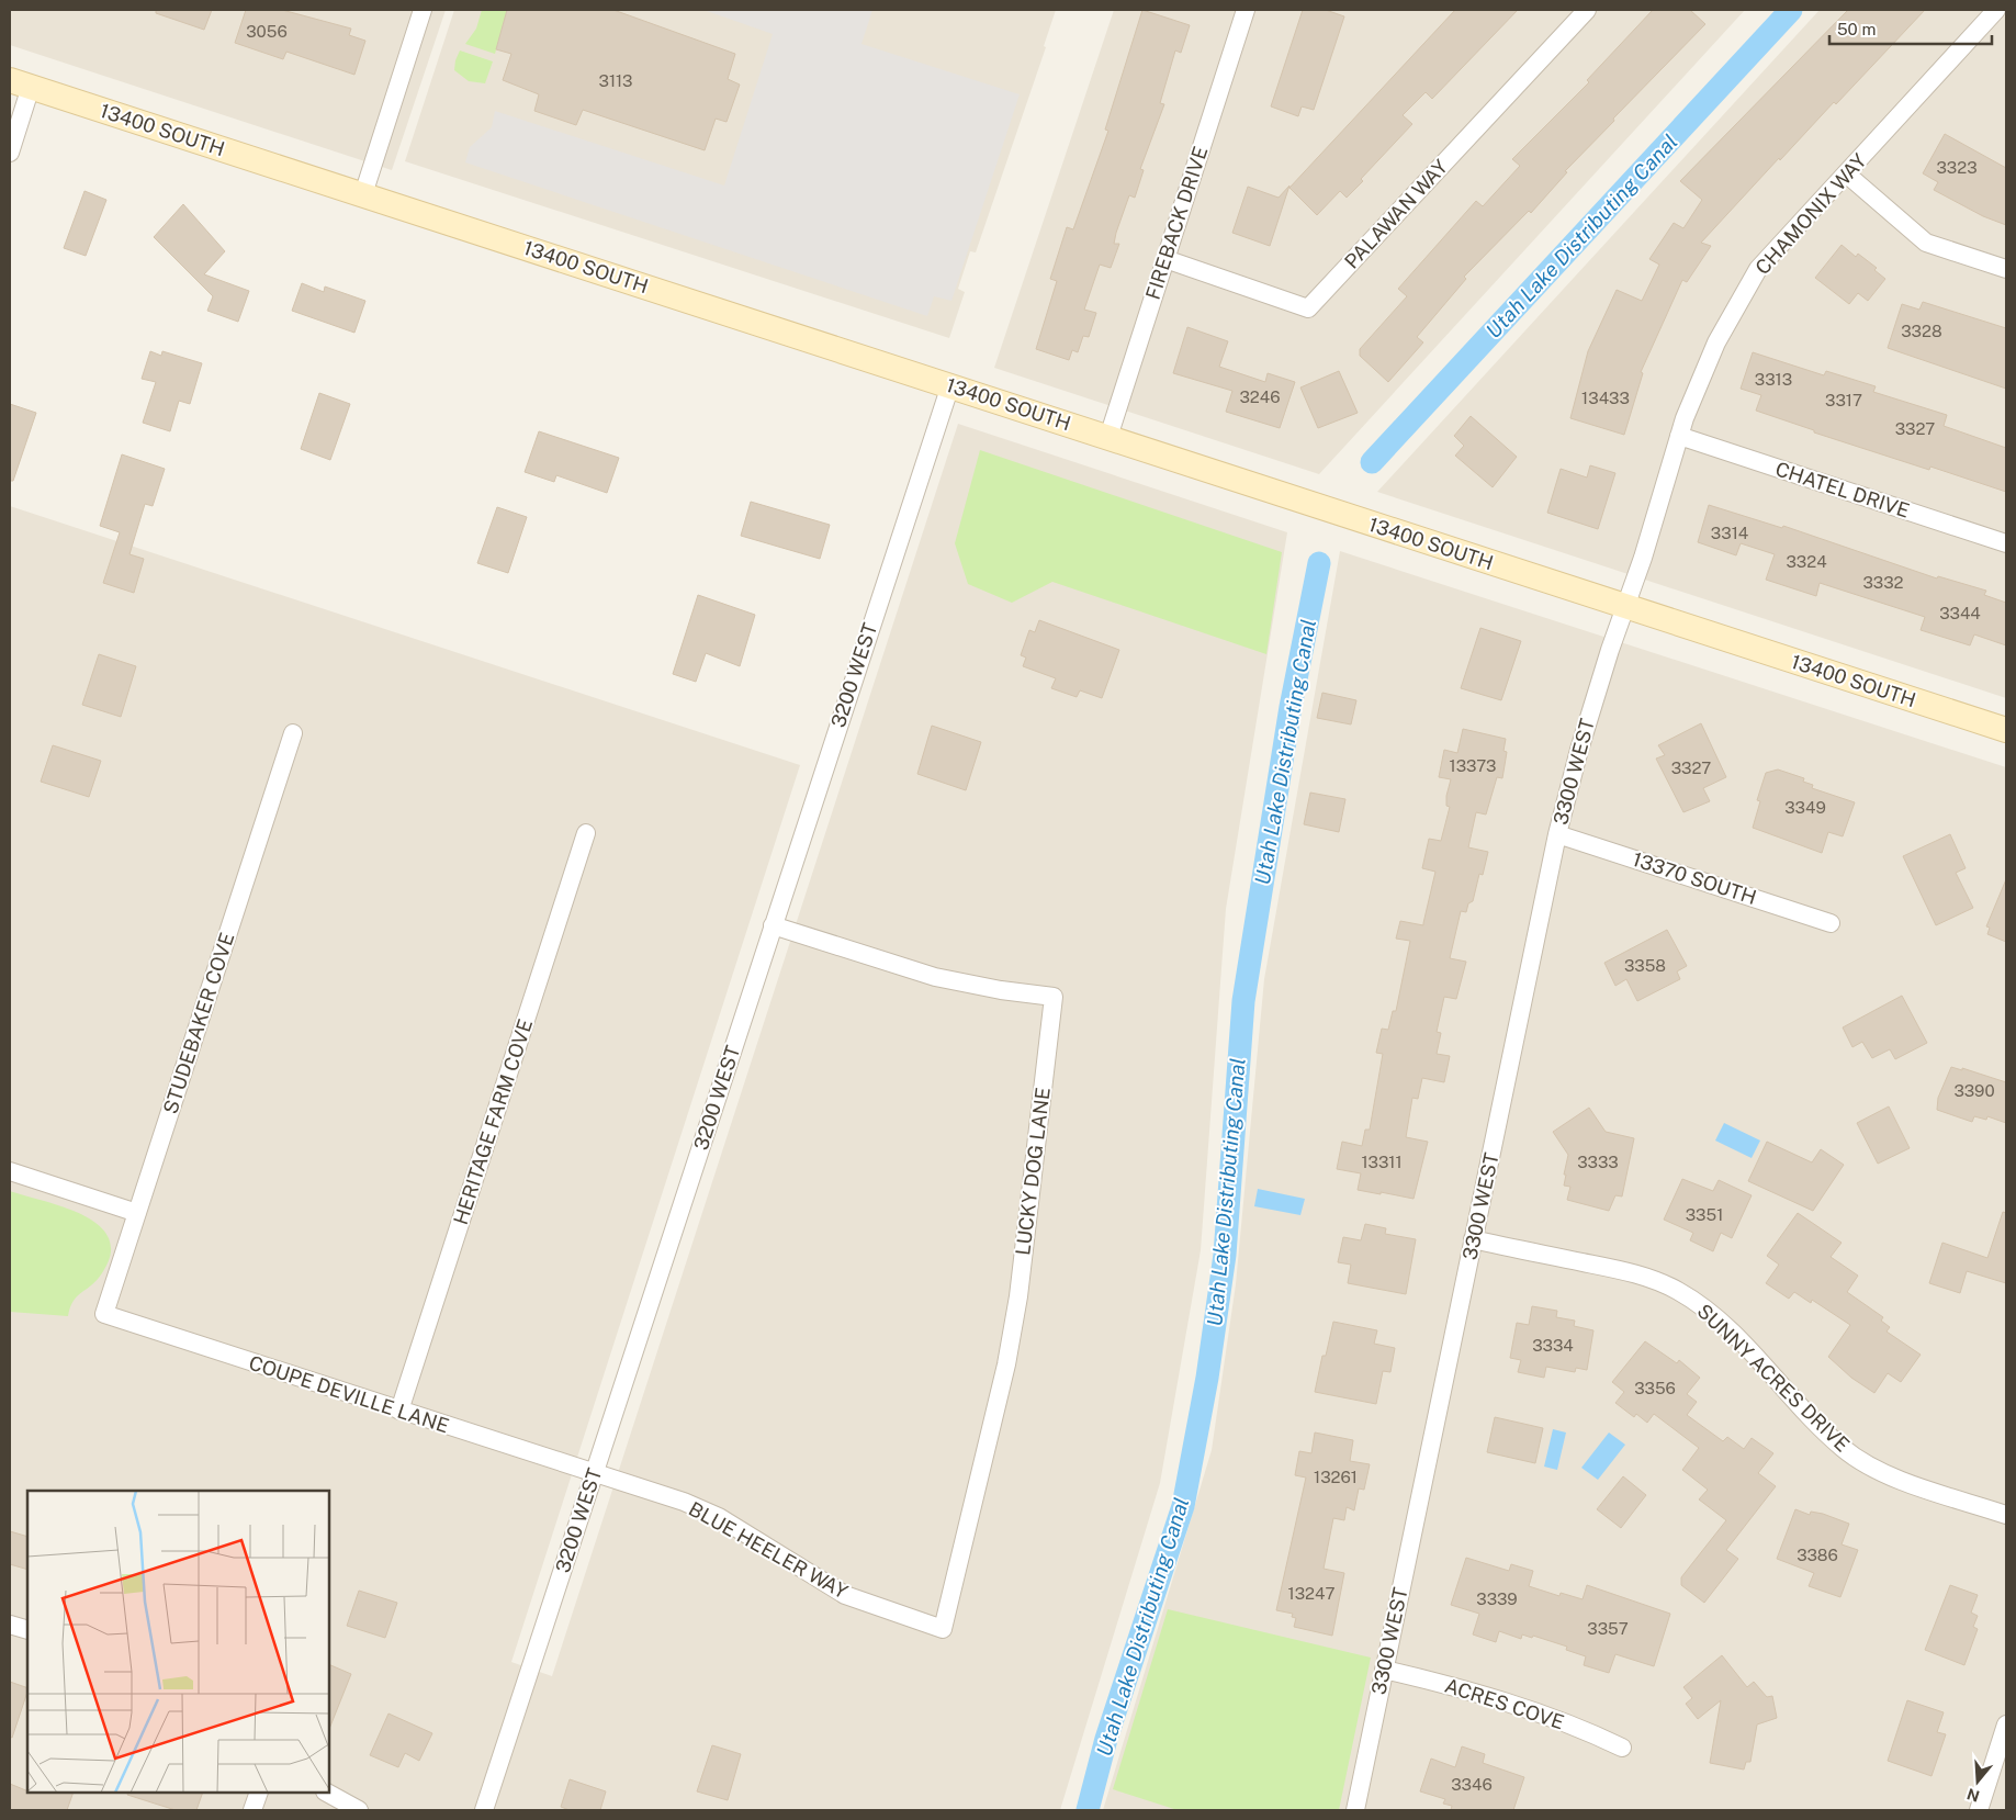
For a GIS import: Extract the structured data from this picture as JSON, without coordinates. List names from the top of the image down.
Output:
{
  "streets": {
    "main road": ["13400 SOUTH"],
    "street": [
      "PALAWAN WAY",
      "CHAMONIX WAY",
      "FIREBACK DRIVE",
      "CHATEL DRIVE",
      "3200 WEST",
      "3300 WEST",
      "13370 SOUTH",
      "STUDEBAKER COVE",
      "HERITAGE FARM COVE",
      "LUCKY DOG LANE",
      "SUNNY ACRES DRIVE",
      "COUPE DEVILLE LANE",
      "BLUE HEELER WAY",
      "ACRES COVE"
    ]
  },
  "crossings": [
    ["13400 SOUTH", "CHAMONIX WAY"],
    ["13400 SOUTH", "FIREBACK DRIVE"],
    ["13400 SOUTH", "3200 WEST"],
    ["13400 SOUTH", "3300 WEST"],
    ["PALAWAN WAY", "FIREBACK DRIVE"],
    ["CHAMONIX WAY", "CHATEL DRIVE"],
    ["CHAMONIX WAY", "3300 WEST"],
    ["3200 WEST", "LUCKY DOG LANE"],
    ["3200 WEST", "COUPE DEVILLE LANE"],
    ["3200 WEST", "BLUE HEELER WAY"],
    ["3300 WEST", "13370 SOUTH"],
    ["3300 WEST", "SUNNY ACRES DRIVE"],
    ["3300 WEST", "ACRES COVE"],
    ["STUDEBAKER COVE", "COUPE DEVILLE LANE"],
    ["HERITAGE FARM COVE", "COUPE DEVILLE LANE"],
    ["LUCKY DOG LANE", "BLUE HEELER WAY"],
    ["COUPE DEVILLE LANE", "BLUE HEELER WAY"]
  ],
  "water": ["Utah Lake Distributing Canal"],
  "house_numbers": [
    "3056",
    "3113",
    "3323",
    "3328",
    "3313",
    "3246",
    "13433",
    "3317",
    "3327",
    "3314",
    "3324",
    "3332",
    "3344",
    "13373",
    "3327",
    "3349",
    "3358",
    "3390",
    "13311",
    "3333",
    "3351",
    "3334",
    "3356",
    "13261",
    "3386",
    "13247",
    "3339",
    "3357",
    "3346"
  ],
  "scale_bar": "50 m",
  "north": "bottom"
}
